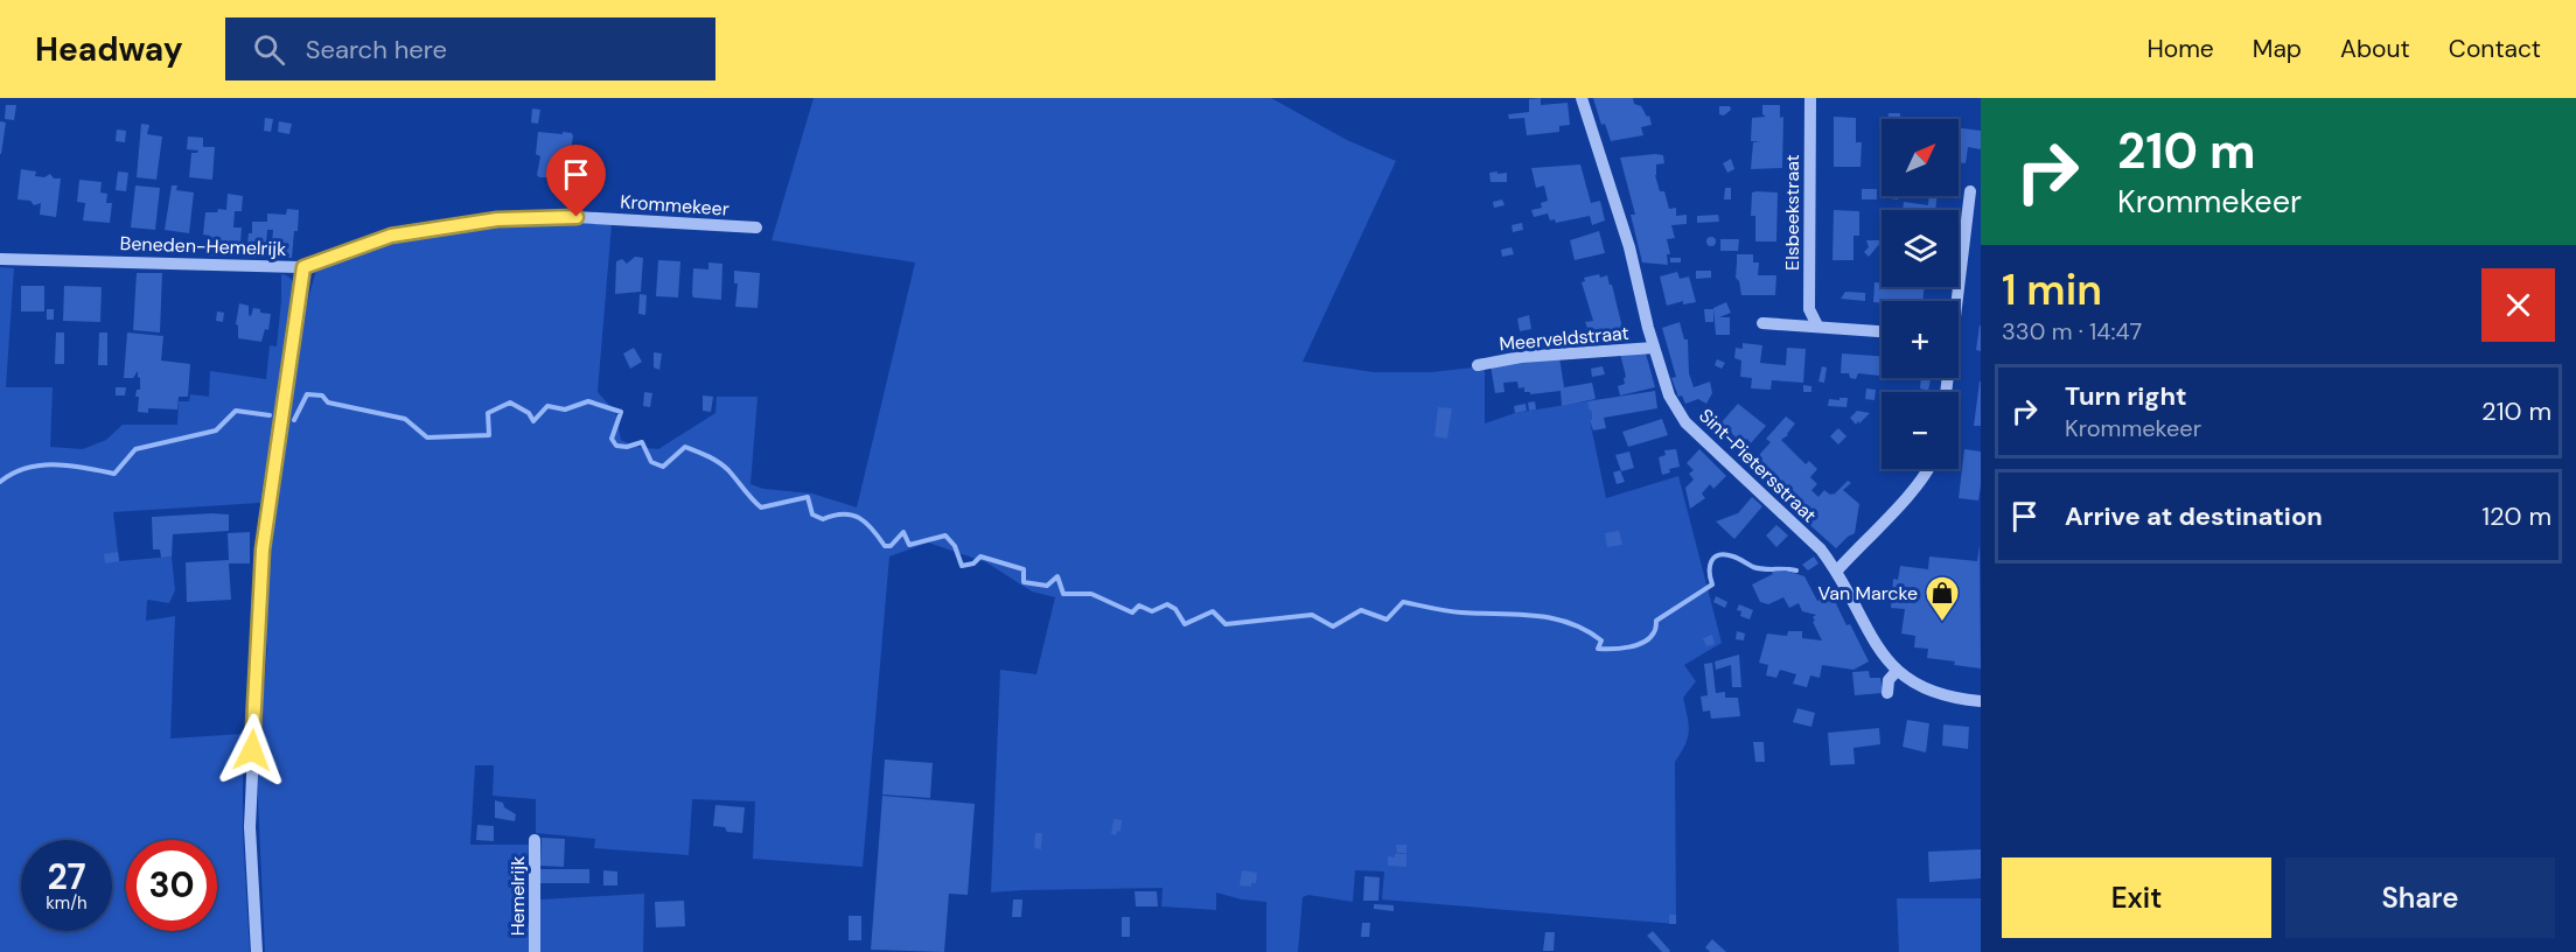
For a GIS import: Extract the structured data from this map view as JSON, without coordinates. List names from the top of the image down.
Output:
{
  "streets": {
    "street": [
      "Krommekeer",
      "Elsbeekstraat",
      "Beneden-Hemelrijk",
      "Meerveldstraat",
      "Sint-Pietersstraat",
      "Hemelrijk"
    ]
  },
  "crossings": [
    ["Krommekeer", "Beneden-Hemelrijk"],
    ["Meerveldstraat", "Sint-Pietersstraat"]
  ],
  "places": {
    "shop": ["Van Marcke"]
  },
  "north": "top right",
  "page": {
    "header": "Headway",
    "search": "Search here",
    "nav": [
      "Home",
      "Map",
      "About",
      "Contact"
    ],
    "turn": ["210 m", "Krommekeer"],
    "map_buttons": ["+", "−"],
    "heading": ["1 min", "330 m · 14:47"],
    "list": [
      {
        "name": "Turn right",
        "note": "Krommekeer",
        "value": "210 m"
      },
      {
        "name": "Arrive at destination",
        "value": "120 m"
      }
    ],
    "speed": "27 km/h",
    "limit": "30",
    "buttons": ["Exit", "Share"]
  }
}
